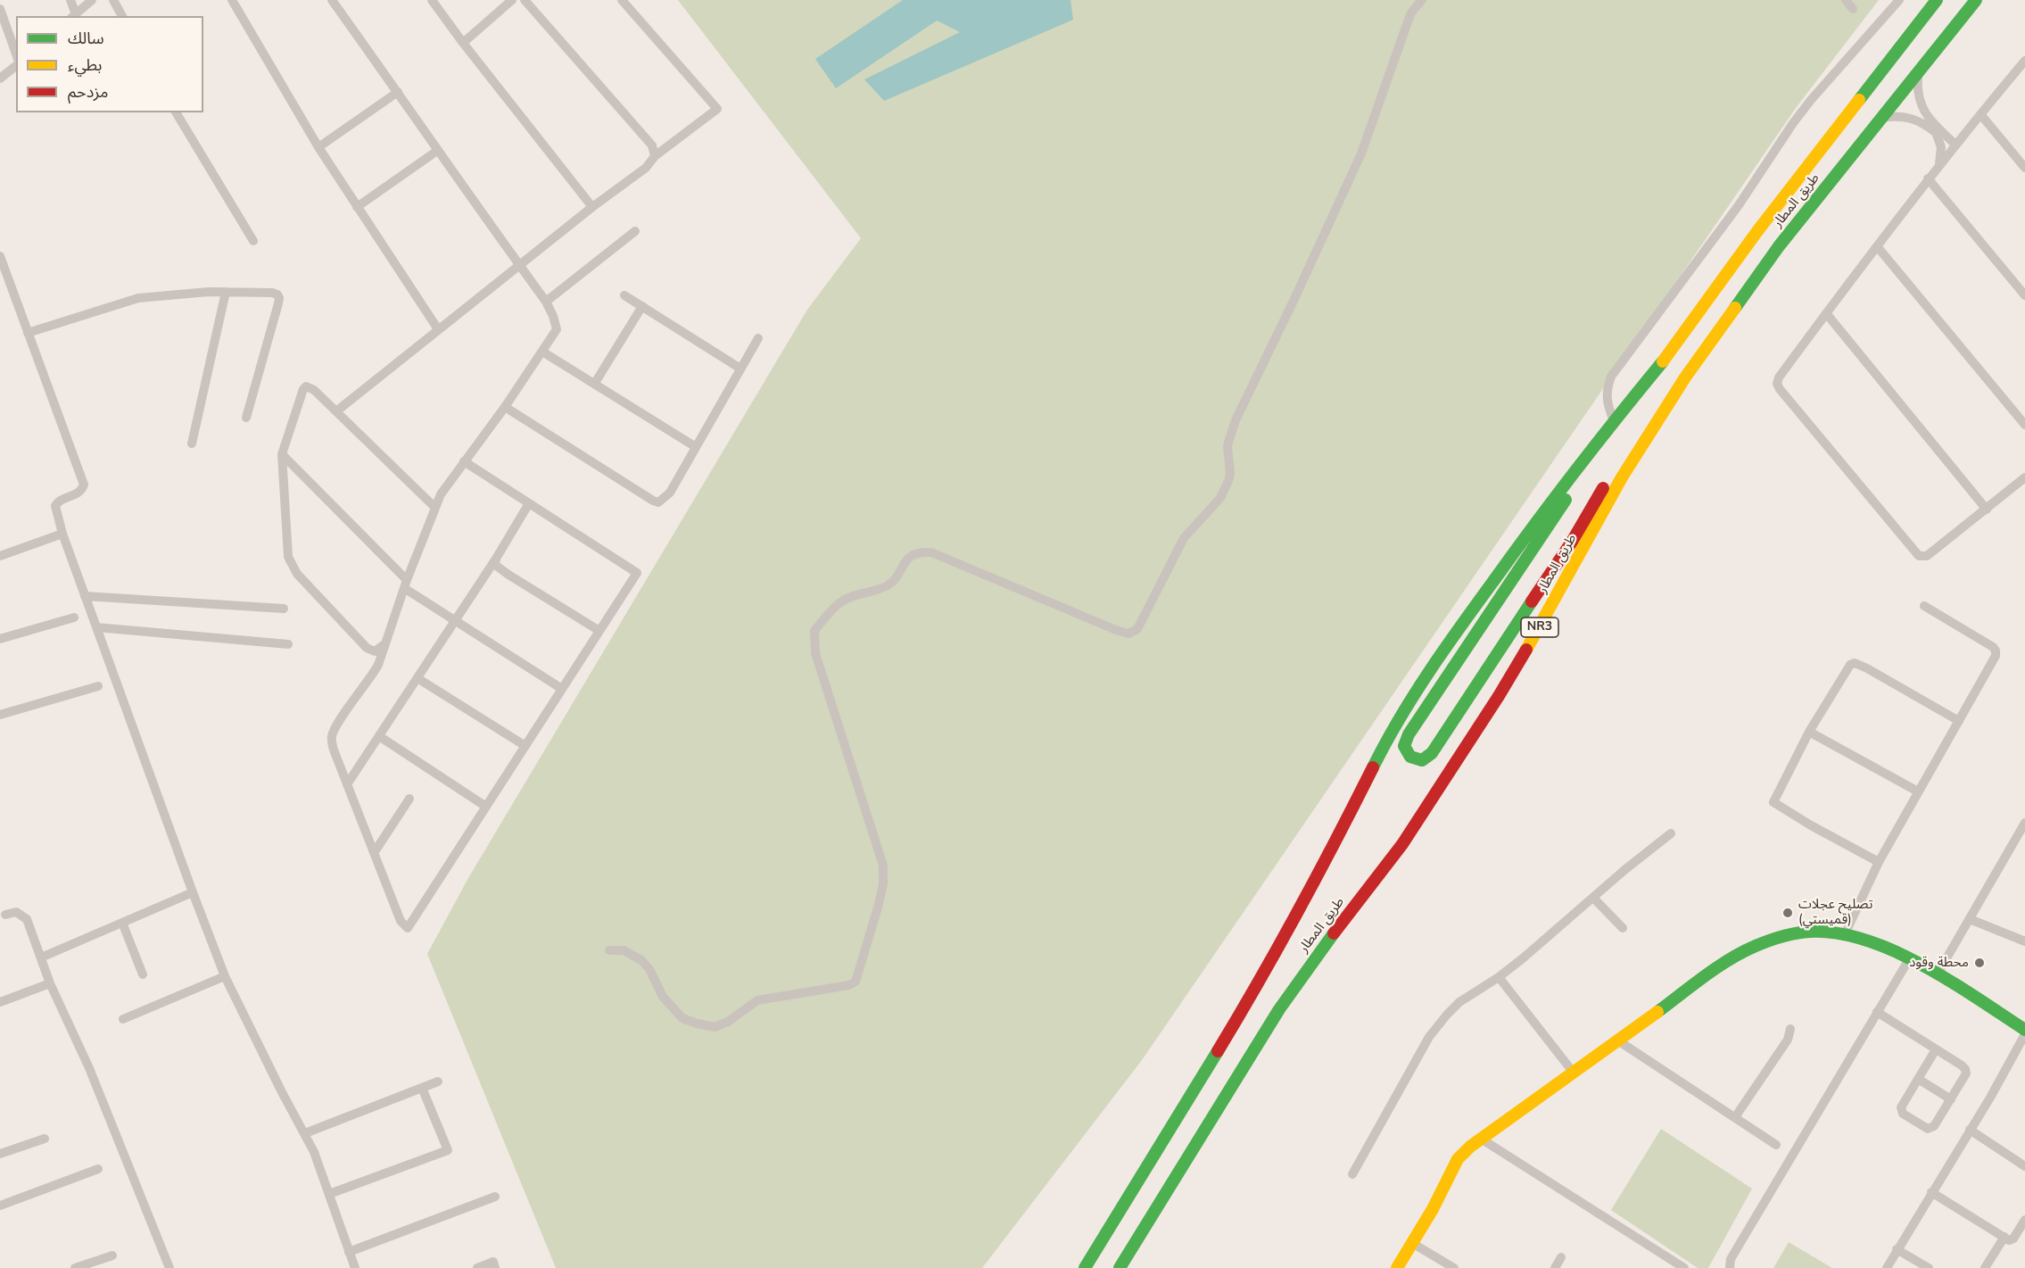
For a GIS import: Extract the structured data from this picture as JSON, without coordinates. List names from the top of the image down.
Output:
{
  "streets": {
    "main road": ["طريق المطار", "NR3"]
  },
  "places": ["تصليح عجلات (قميستي)", "محطة وقود"],
  "legend": ["سالك", "بطيء", "مزدحم"]
}
